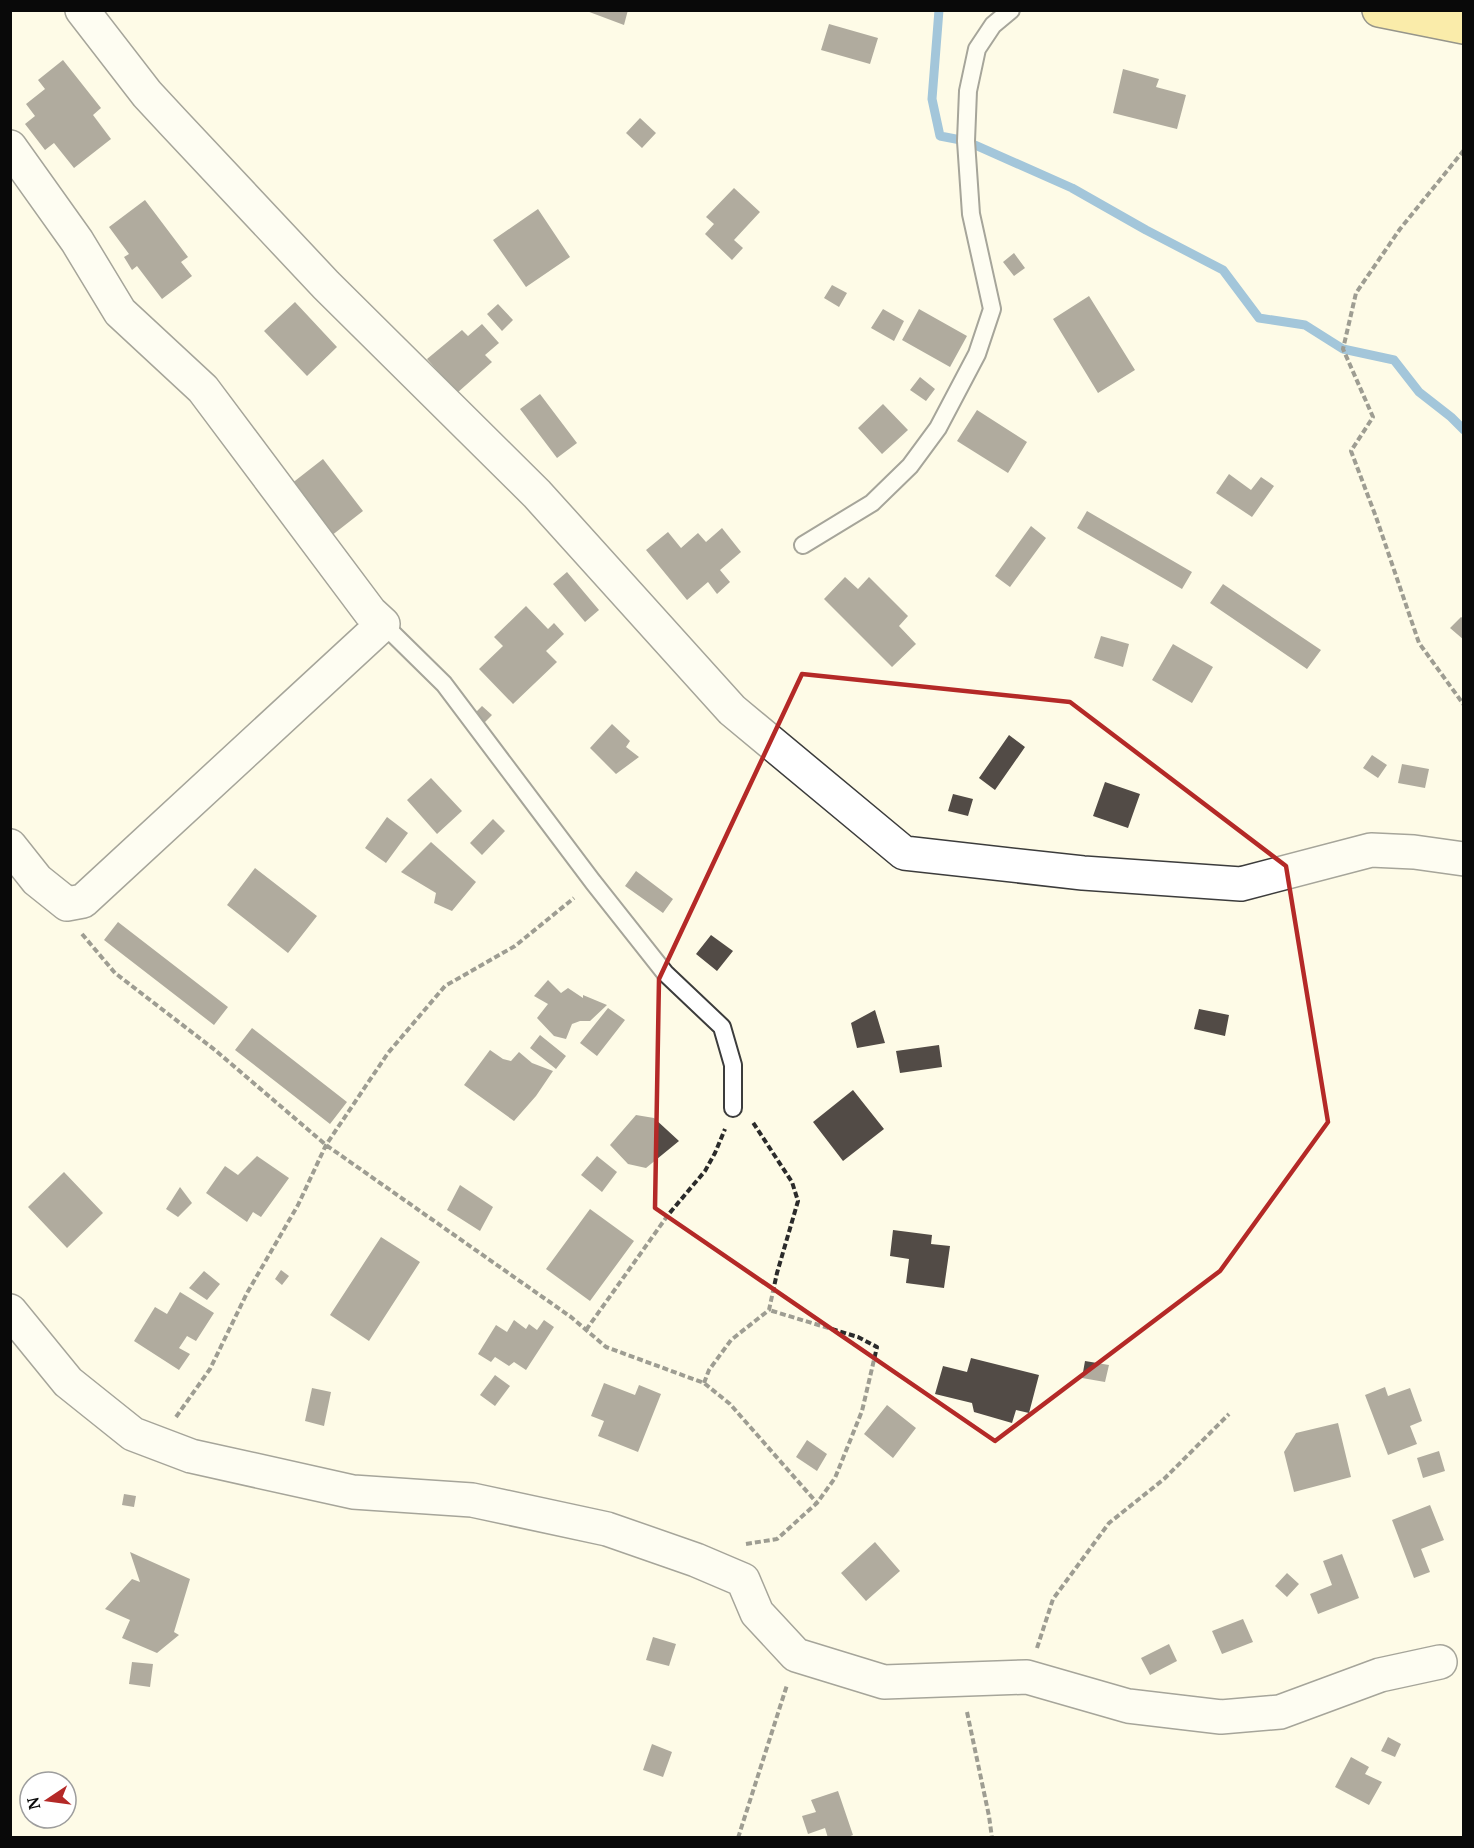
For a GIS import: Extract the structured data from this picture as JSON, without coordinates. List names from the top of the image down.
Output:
{
  "north": "left"
}
